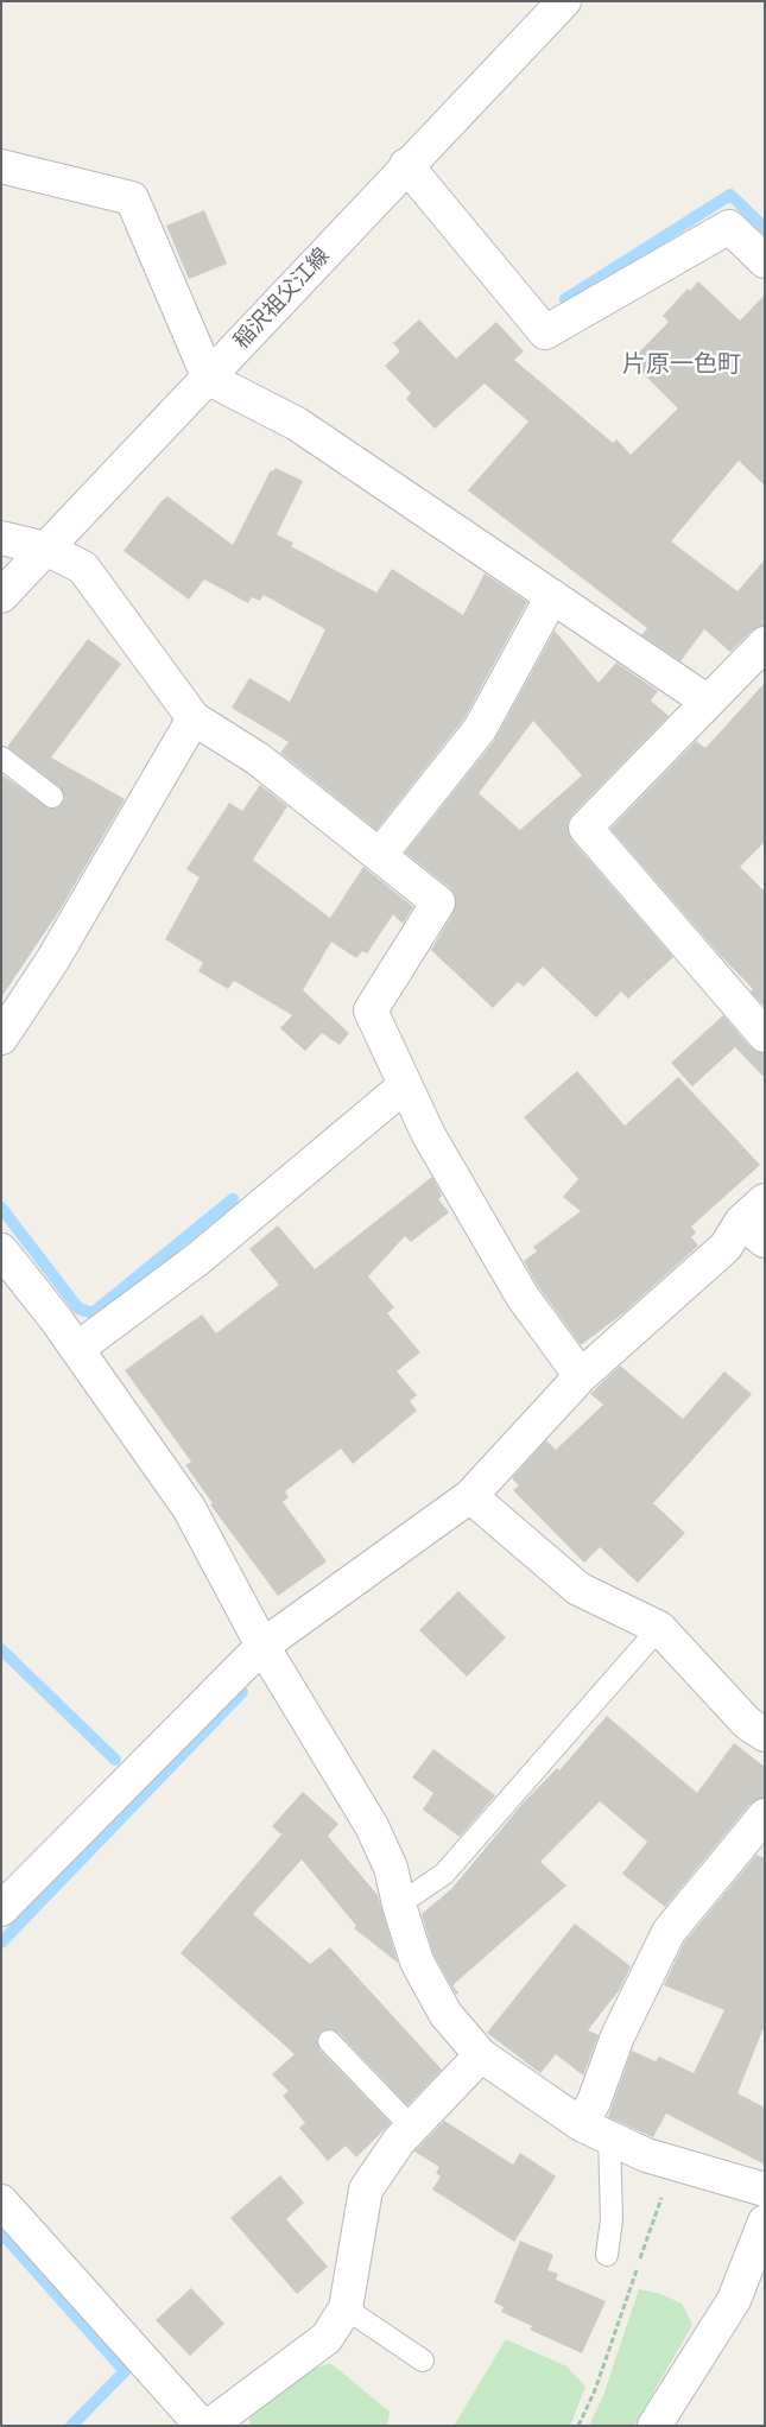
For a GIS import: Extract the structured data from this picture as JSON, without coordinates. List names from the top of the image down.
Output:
{
  "streets": {
    "street": ["稲沢祖父江線"]
  },
  "districts": ["片原一色町"]
}
